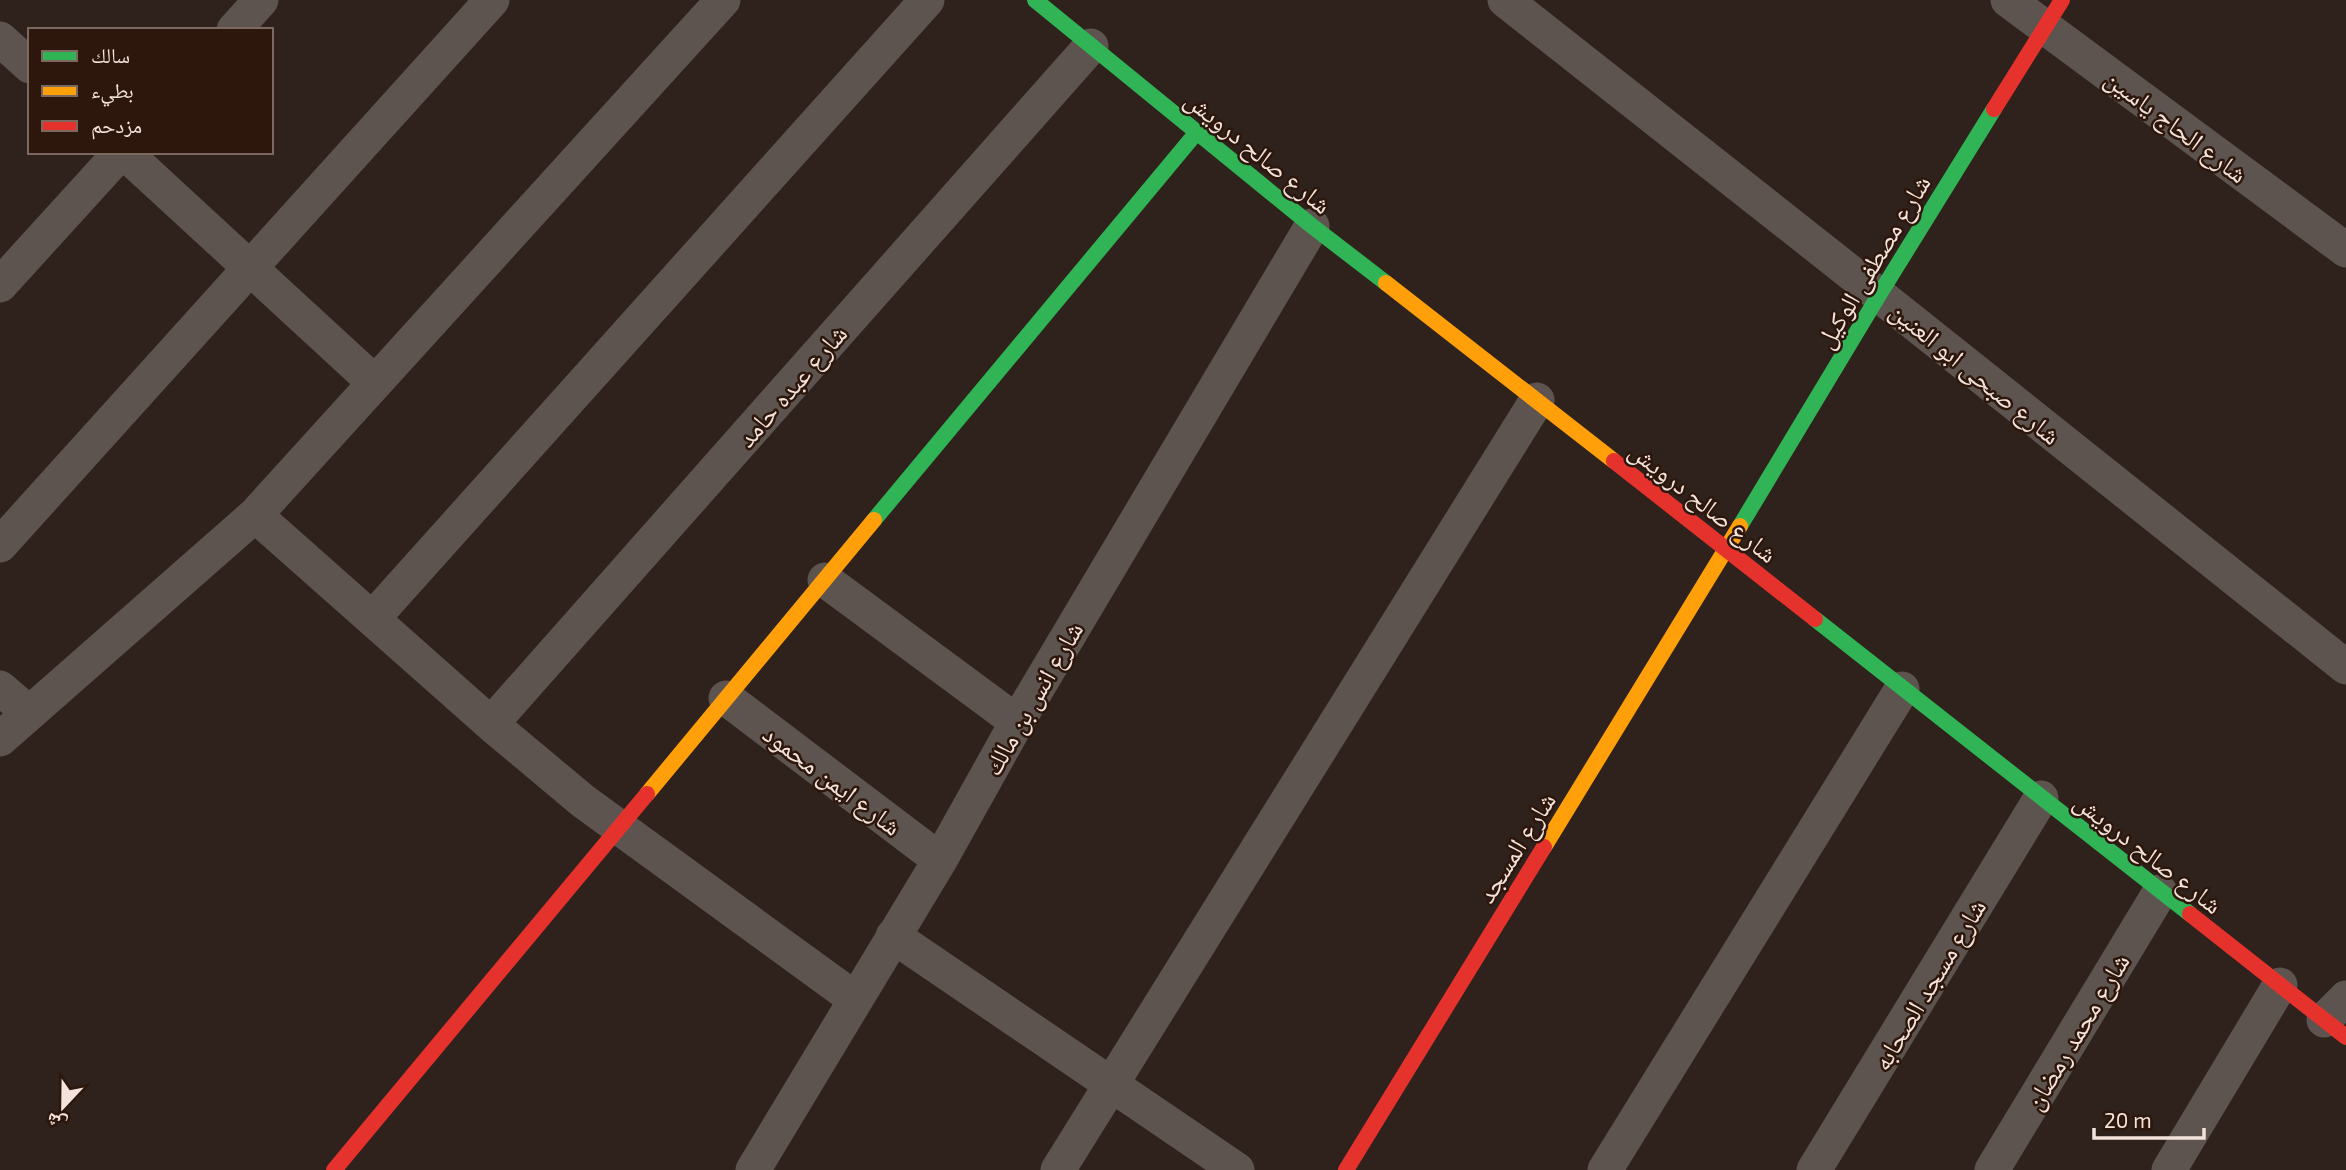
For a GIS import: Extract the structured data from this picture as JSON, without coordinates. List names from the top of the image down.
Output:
{
  "streets": {
    "street": [
      "شارع الحاج ياسين",
      "شارع صالح درويش",
      "شارع مصطفى الوكيل",
      "شارع صبحى ابو العنين",
      "شارع عبده حامد",
      "شارع انس بن مالك",
      "شارع ايمن محمود",
      "شارع المسجد",
      "شارع مسجد الصحابه",
      "شارع محمد رمضان"
    ]
  },
  "crossings": [
    ["شارع الحاج ياسين", "شارع مصطفى الوكيل"],
    ["شارع صالح درويش", "شارع مصطفى الوكيل"],
    ["شارع صالح درويش", "شارع عبده حامد"],
    ["شارع صالح درويش", "شارع انس بن مالك"],
    ["شارع صالح درويش", "شارع المسجد"],
    ["شارع صالح درويش", "شارع مسجد الصحابه"],
    ["شارع صالح درويش", "شارع محمد رمضان"],
    ["شارع مصطفى الوكيل", "شارع صبحى ابو العنين"],
    ["شارع مصطفى الوكيل", "شارع المسجد"],
    ["شارع انس بن مالك", "شارع ايمن محمود"]
  ],
  "legend": ["سالك", "بطيء", "مزدحم"],
  "scale_bar": "20 m",
  "north": "bottom"
}
